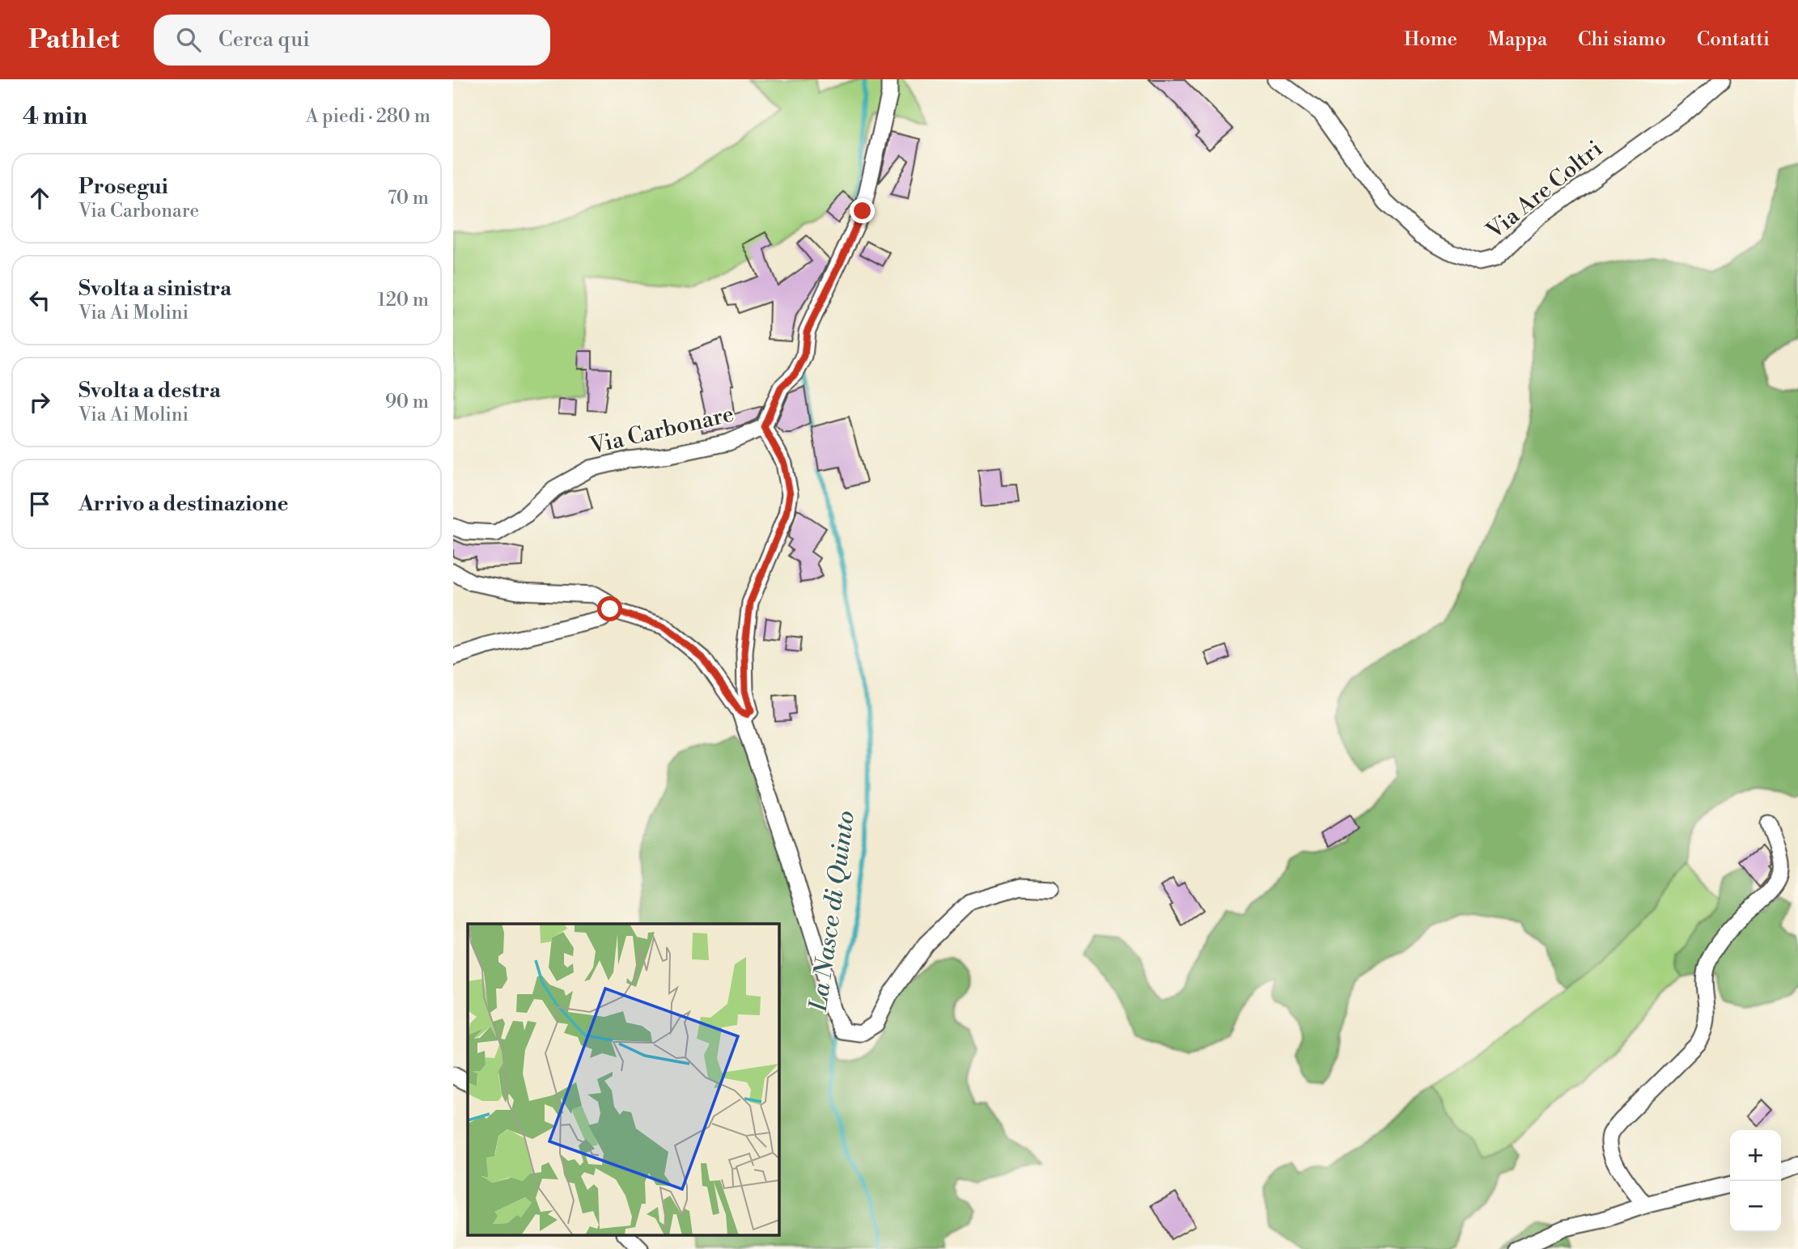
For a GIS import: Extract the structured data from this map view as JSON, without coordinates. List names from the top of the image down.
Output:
{
  "streets": {
    "street": ["Via Are Coltri", "Via Carbonare"]
  },
  "water": ["La Nasce di Quinto"],
  "page": {
    "header": "Pathlet",
    "search": "Cerca qui",
    "nav": [
      "Home",
      "Mappa",
      "Chi siamo",
      "Contatti"
    ],
    "heading": ["4 min", "A piedi · 280 m"],
    "list": [
      ["Prosegui", "Via Carbonare", "70 m"],
      ["Svolta a sinistra", "Via Ai Molini", "120 m"],
      ["Svolta a destra", "Via Ai Molini", "90 m"],
      "Arrivo a destinazione"
    ],
    "map_buttons": ["+", "−"]
  }
}
